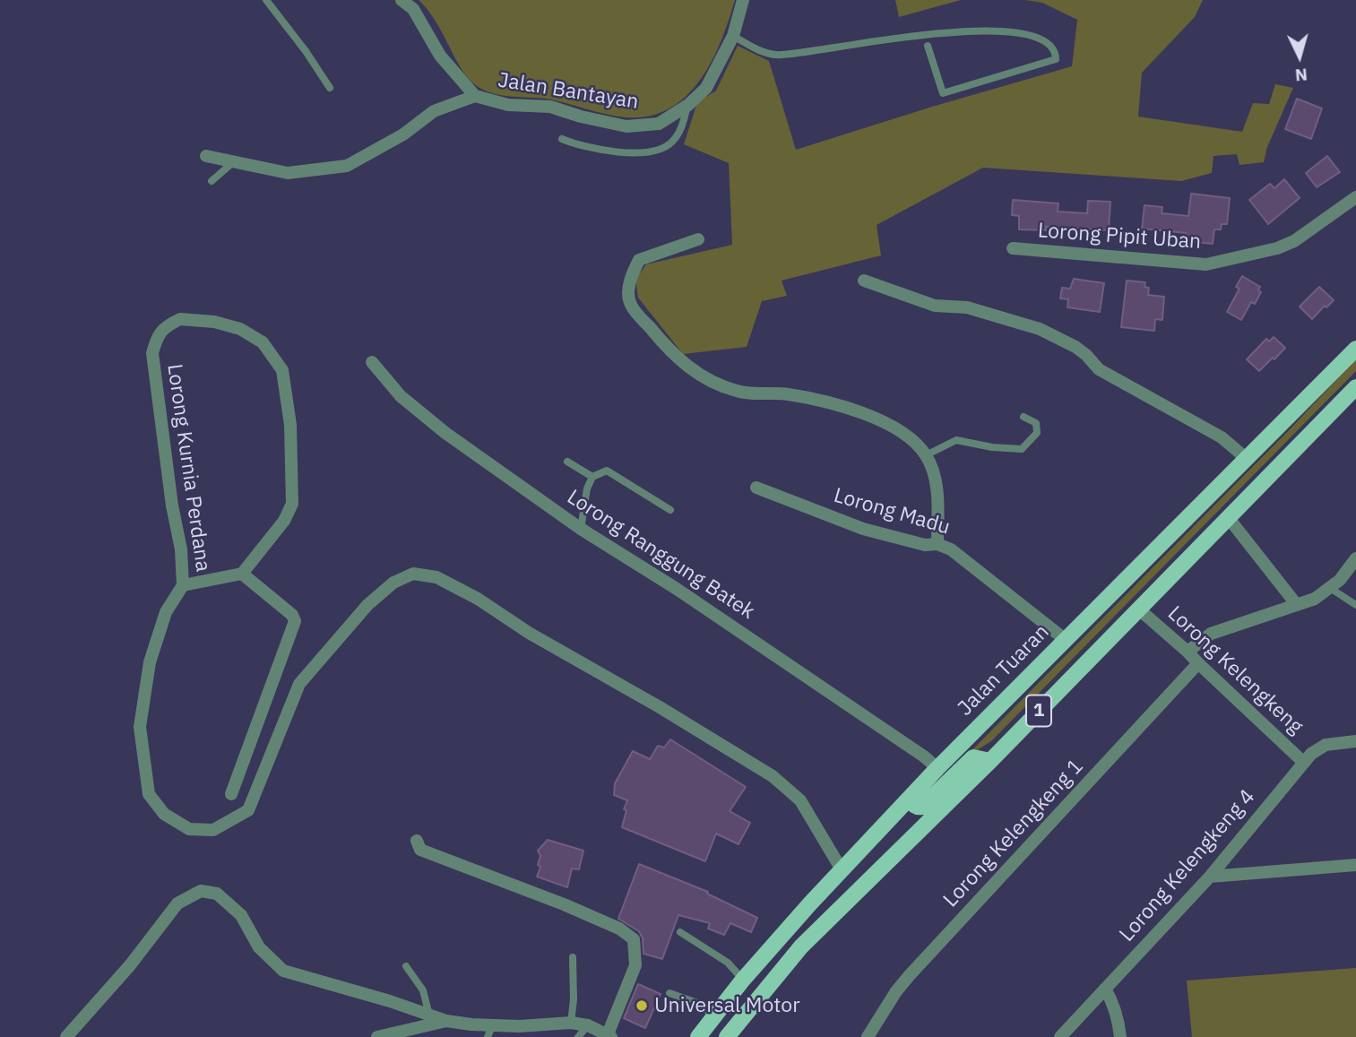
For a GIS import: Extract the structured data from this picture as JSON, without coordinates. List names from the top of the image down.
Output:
{
  "streets": {
    "main road": ["Jalan Tuaran", "1"],
    "street": [
      "Jalan Bantayan",
      "Lorong Pipit Uban",
      "Lorong Kurnia Perdana",
      "Lorong Madu",
      "Lorong Ranggung Batek",
      "Lorong Kelengkeng",
      "Lorong Kelengkeng 1",
      "Lorong Kelengkeng 4"
    ]
  },
  "crossings": [
    ["Lorong Madu", "Jalan Tuaran"],
    ["Lorong Ranggung Batek", "Jalan Tuaran"],
    ["Lorong Kelengkeng", "1"],
    ["Lorong Kelengkeng", "Lorong Kelengkeng 1"],
    ["Lorong Kelengkeng", "Lorong Kelengkeng 4"]
  ],
  "places": ["Universal Motor"],
  "north": "bottom"
}
